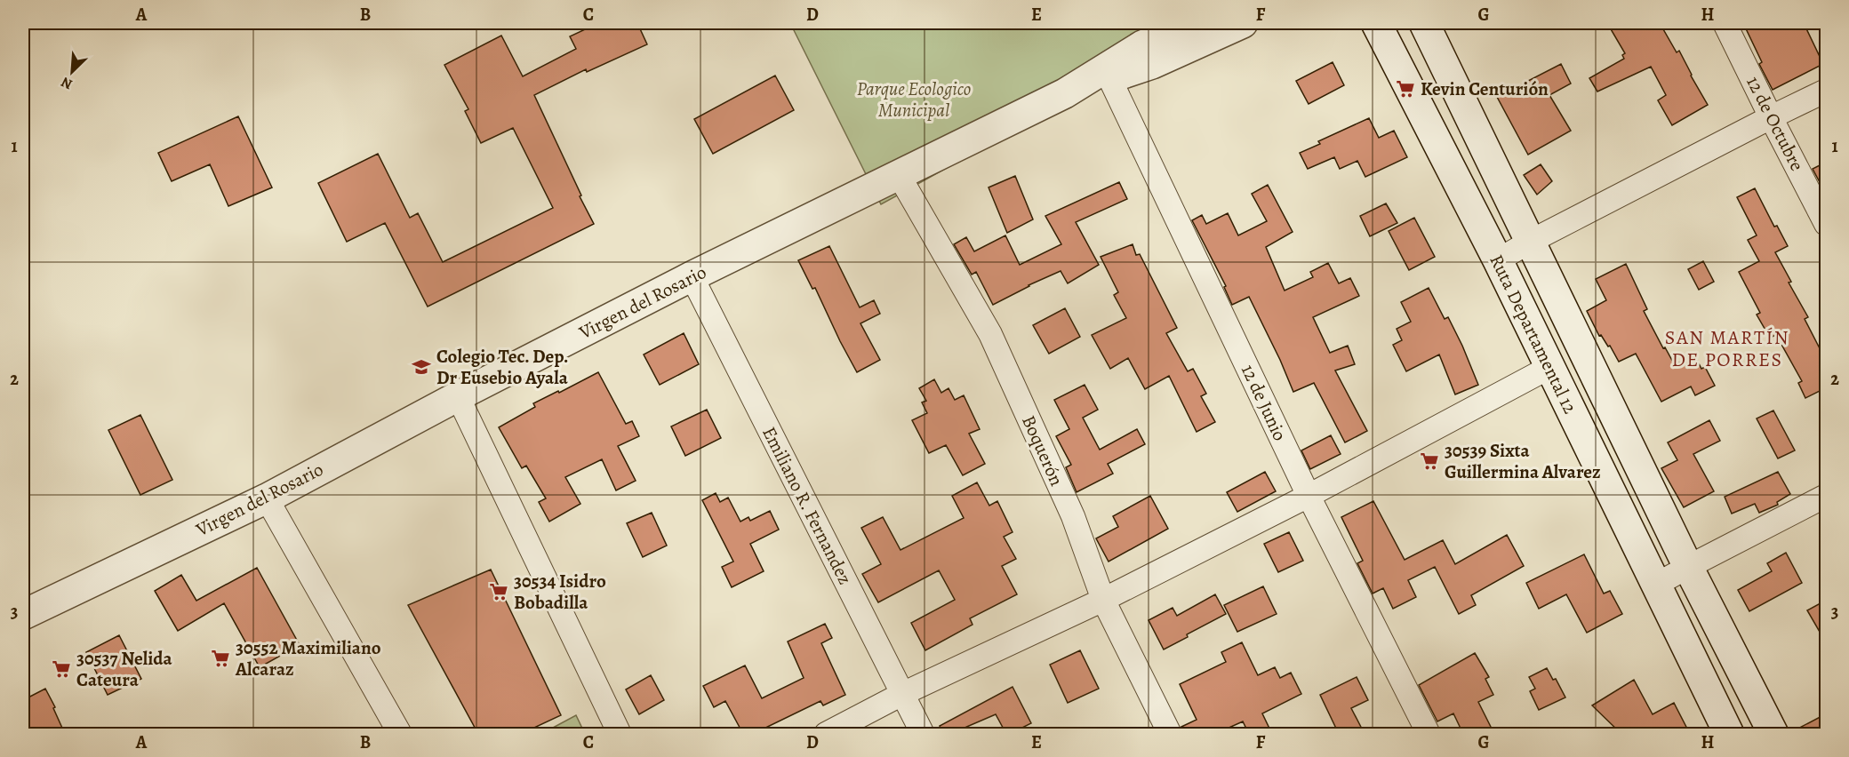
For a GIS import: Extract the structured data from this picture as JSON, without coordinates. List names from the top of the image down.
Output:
{
  "streets": {
    "main road": ["Virgen del Rosario", "Ruta Departamental 12"],
    "street": [
      "12 de Octubre",
      "12 de Junio",
      "Boquerón",
      "Emiliano R. Fernandez"
    ]
  },
  "crossings": [
    ["Virgen del Rosario", "12 de Junio"],
    ["Virgen del Rosario", "Boquerón"],
    ["Virgen del Rosario", "Emiliano R. Fernandez"]
  ],
  "districts": ["SAN MARTÍN DE PORRES"],
  "parks": ["Parque Ecologico Municipal"],
  "places": {
    "supermarket": [
      "Kevin Centurión",
      "30539 Sixta Guillermina Alvarez",
      "30534 Isidro Bobadilla",
      "30552 Maximiliano Alcaraz",
      "30537 Nelida Cateura"
    ],
    "school or university": ["Colegio Tec. Dep. Dr Eusebio Ayala"]
  },
  "north": "bottom left",
  "grid": {
    "columns": [
      "A",
      "B",
      "C",
      "D",
      "E",
      "F",
      "G",
      "H"
    ],
    "rows": ["1", "2", "3"]
  }
}
